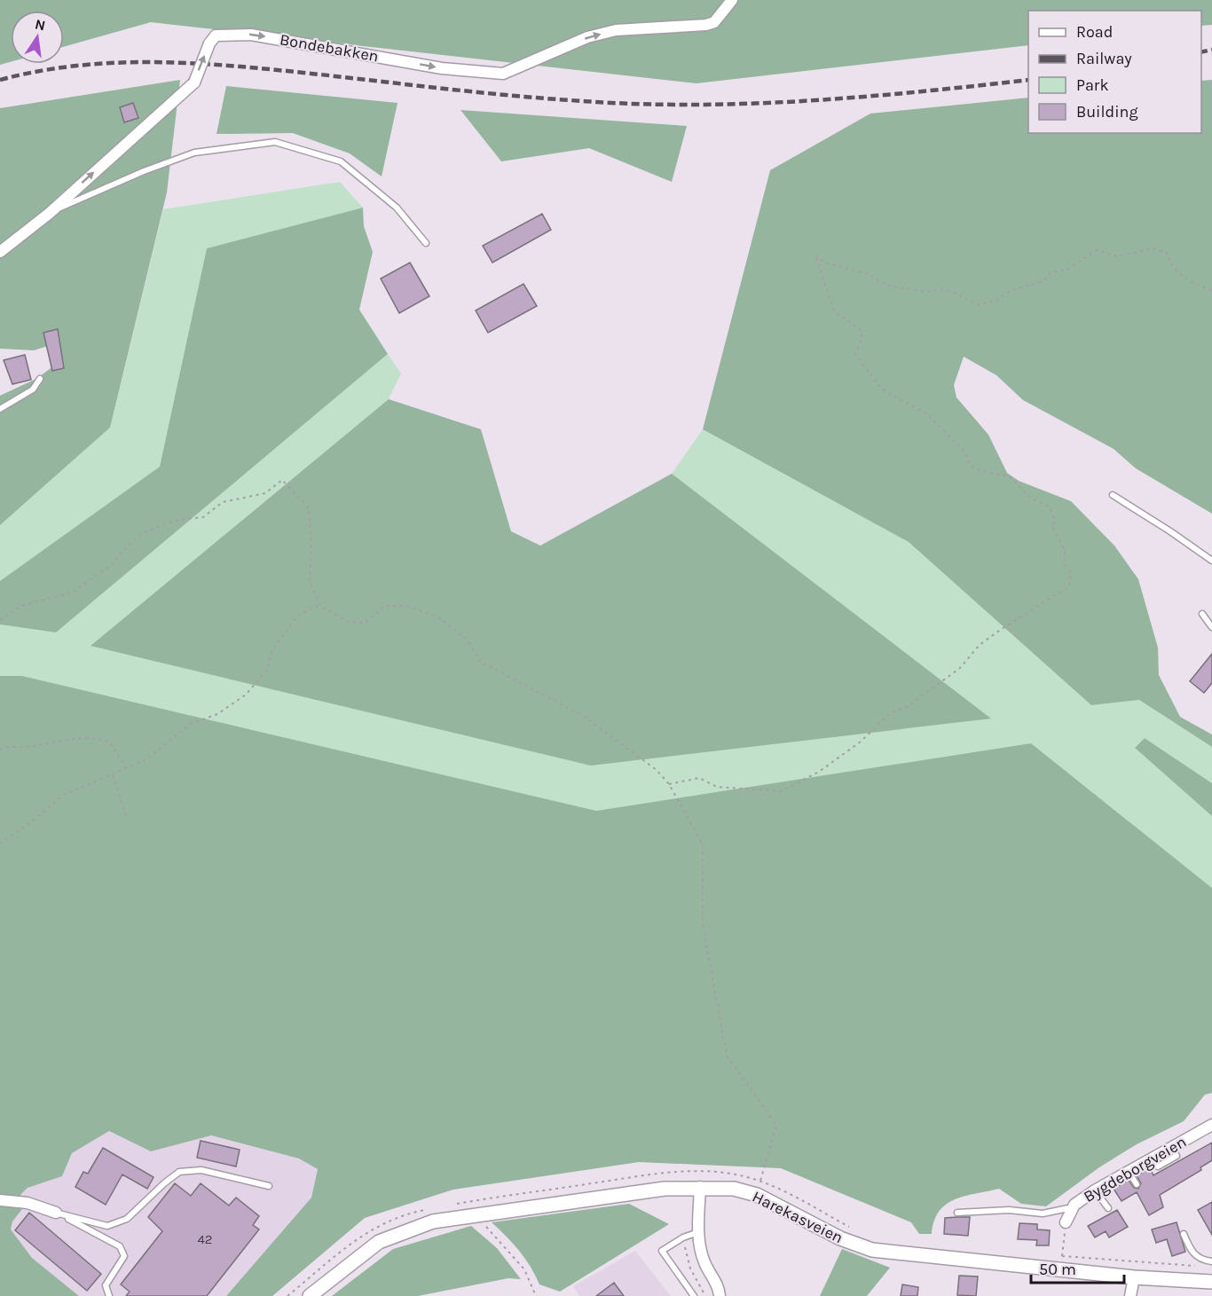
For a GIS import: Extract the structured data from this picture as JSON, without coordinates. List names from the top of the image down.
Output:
{
  "streets": {
    "street": ["Bondebakken", "Bygdeborgveien", "Harekasveien"]
  },
  "one_way": ["Bondebakken"],
  "house_numbers": ["42"],
  "legend": [
    "Road",
    "Railway",
    "Park",
    "Building"
  ],
  "scale_bar": "50 m",
  "north": "top"
}
